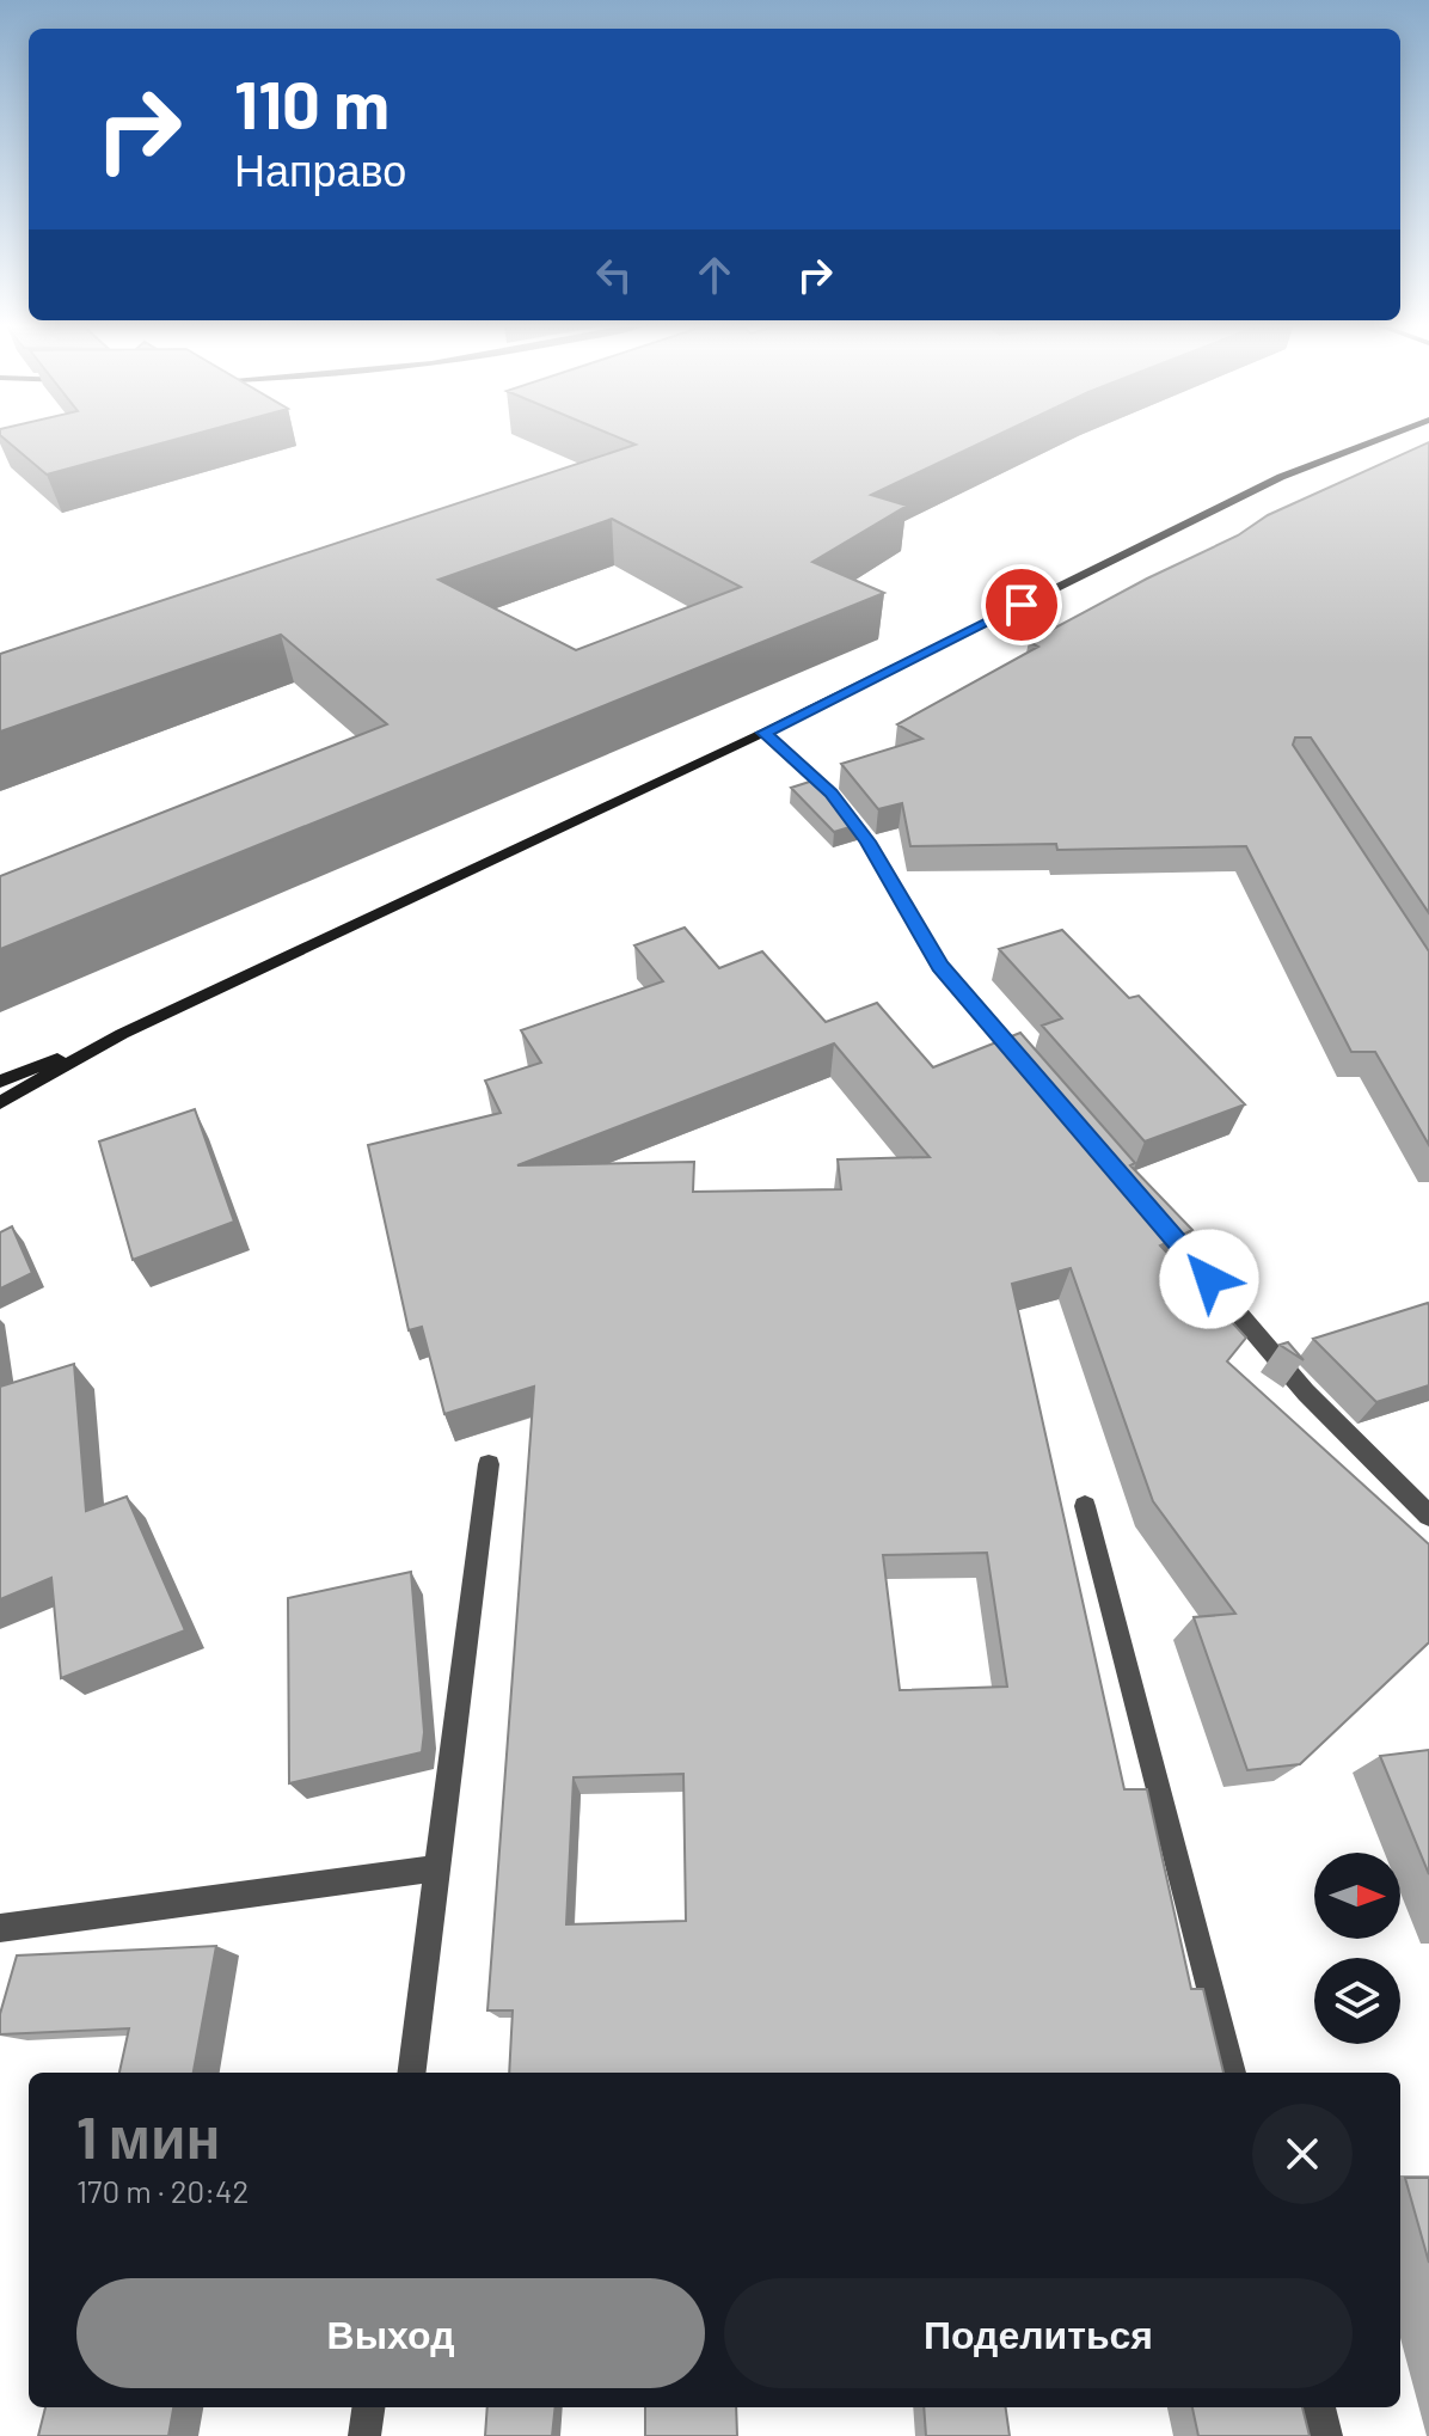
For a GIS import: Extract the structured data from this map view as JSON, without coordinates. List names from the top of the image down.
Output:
{
  "north": "right",
  "page": {
    "turn": ["110 m", "Направо"],
    "heading": ["1 мин", "170 m · 20:42"],
    "buttons": ["Выход", "Поделиться"]
  }
}
